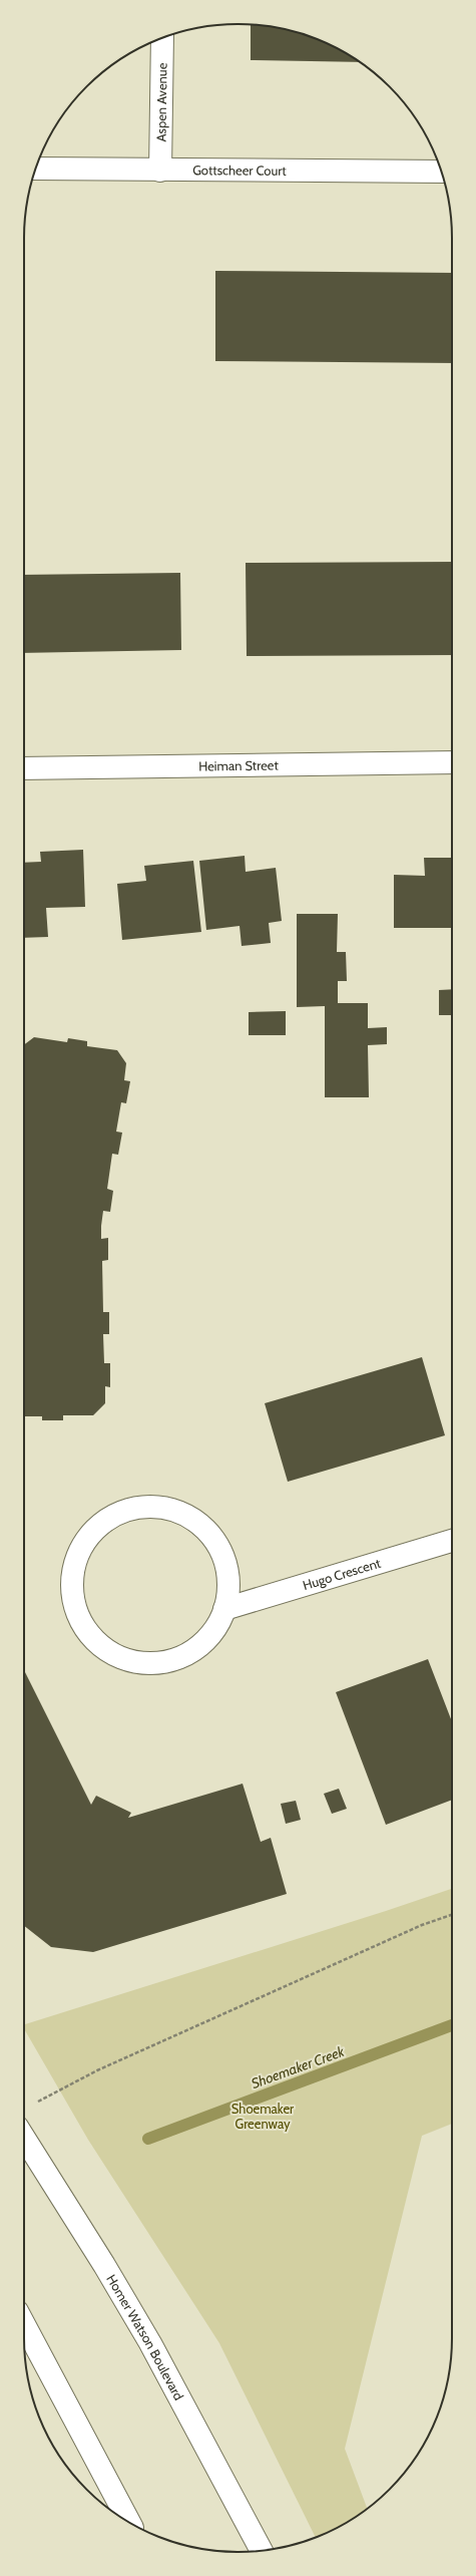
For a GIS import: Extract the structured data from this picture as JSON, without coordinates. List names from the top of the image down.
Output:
{
  "streets": {
    "street": [
      "Aspen Avenue",
      "Gottscheer Court",
      "Heiman Street",
      "Hugo Crescent",
      "Homer Watson Boulevard"
    ]
  },
  "crossings": [
    ["Aspen Avenue", "Gottscheer Court"]
  ],
  "water": ["Shoemaker Creek"],
  "parks": ["Shoemaker Greenway"]
}
